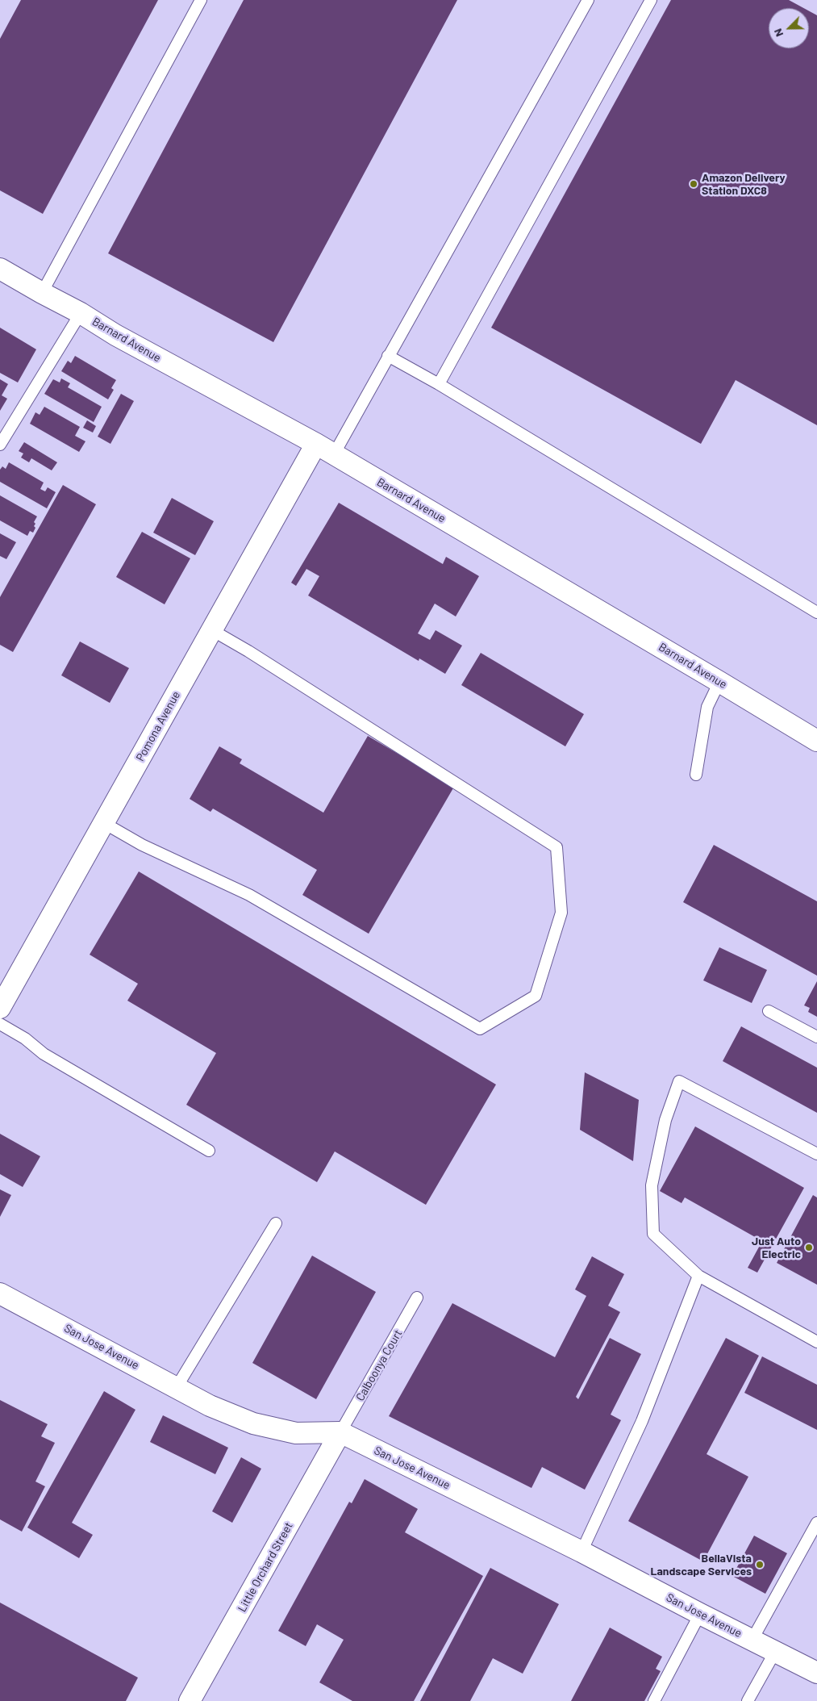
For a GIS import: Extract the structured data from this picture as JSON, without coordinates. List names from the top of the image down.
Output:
{
  "streets": {
    "street": [
      "Barnard Avenue",
      "Pomona Avenue",
      "San Jose Avenue",
      "Little Orchard Street"
    ],
    "lane": ["Calboonya Court"]
  },
  "crossings": [
    ["Barnard Avenue", "Pomona Avenue"],
    ["San Jose Avenue", "Calboonya Court"],
    ["San Jose Avenue", "Little Orchard Street"],
    ["Calboonya Court", "Little Orchard Street"]
  ],
  "places": ["Amazon Delivery Station DXC8", "Just Auto Electric", "BellaVista Landscape Services"],
  "north": "bottom left"
}
